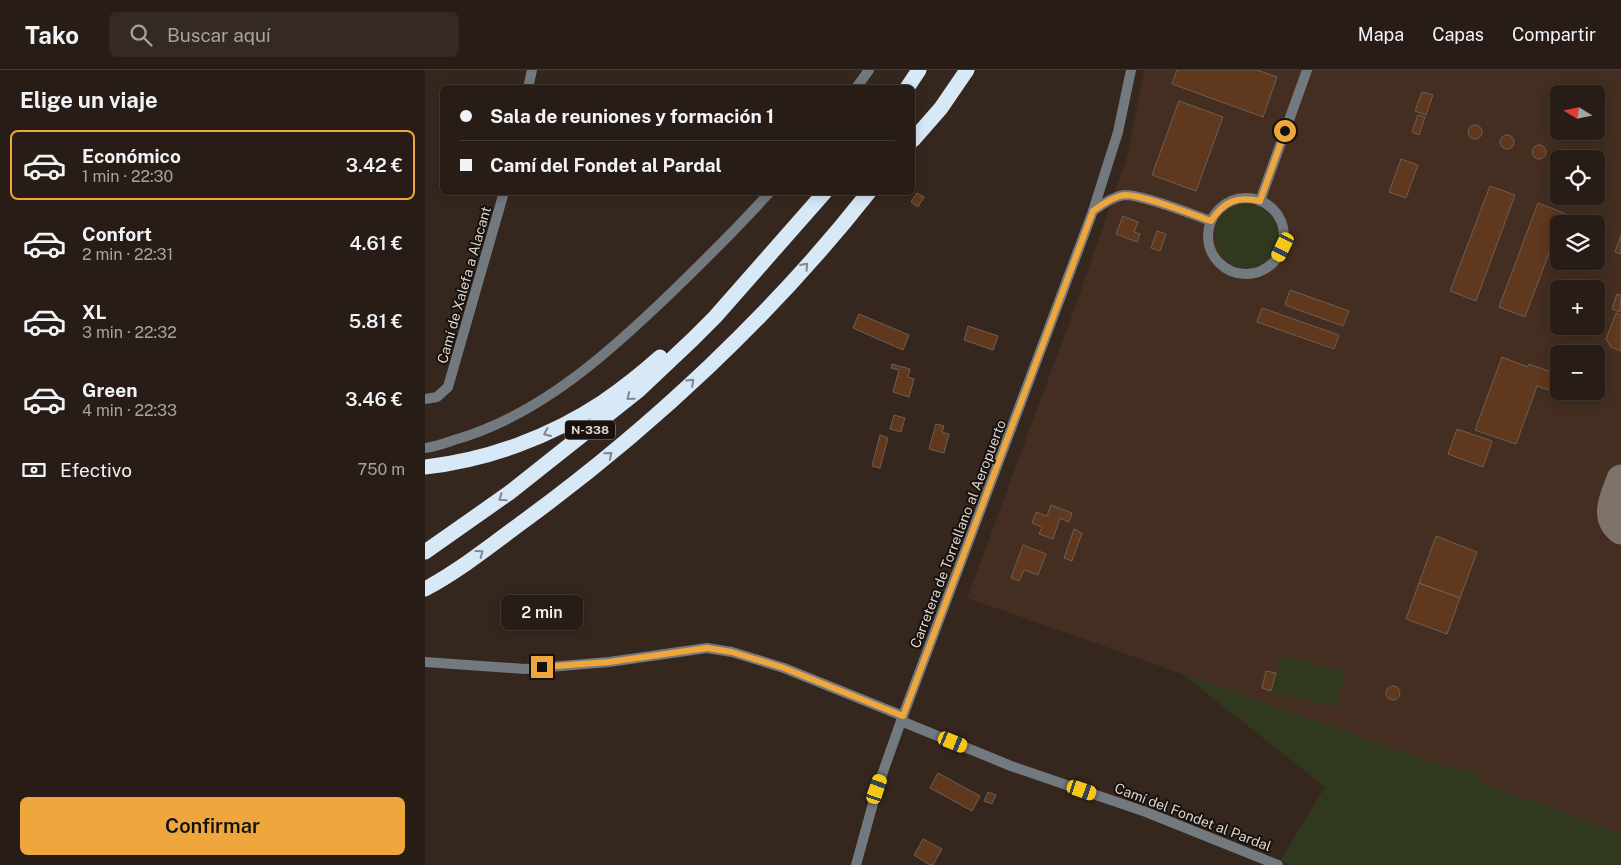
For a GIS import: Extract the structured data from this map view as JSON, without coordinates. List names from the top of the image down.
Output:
{
  "streets": {
    "highway": ["N-338"],
    "street": ["Camí de Xalefa a Alacant", "Carretera de Torrellano al Aeropuerto", "Camí del Fondet al Pardal"]
  },
  "crossings": [
    ["Carretera de Torrellano al Aeropuerto", "Camí del Fondet al Pardal"]
  ],
  "north": "left",
  "page": {
    "header": "Tako",
    "search": "Buscar aquí",
    "nav": ["Mapa", "Capas", "Compartir"],
    "heading": "Elige un viaje",
    "map_buttons": ["+", "−"],
    "banner": ["Sala de reuniones y formación 1", "Camí del Fondet al Pardal"],
    "list": [
      {
        "name": "Económico",
        "note": "1 min · 22:30",
        "value": "3.42 €"
      },
      {
        "name": "Confort",
        "note": "2 min · 22:31",
        "value": "4.61 €"
      },
      {
        "name": "XL",
        "note": "3 min · 22:32",
        "value": "5.81 €"
      },
      {
        "name": "Green",
        "note": "4 min · 22:33",
        "value": "3.46 €"
      }
    ],
    "pay": ["Efectivo", "750 m"],
    "bubble": "2 min",
    "buttons": "Confirmar"
  }
}
